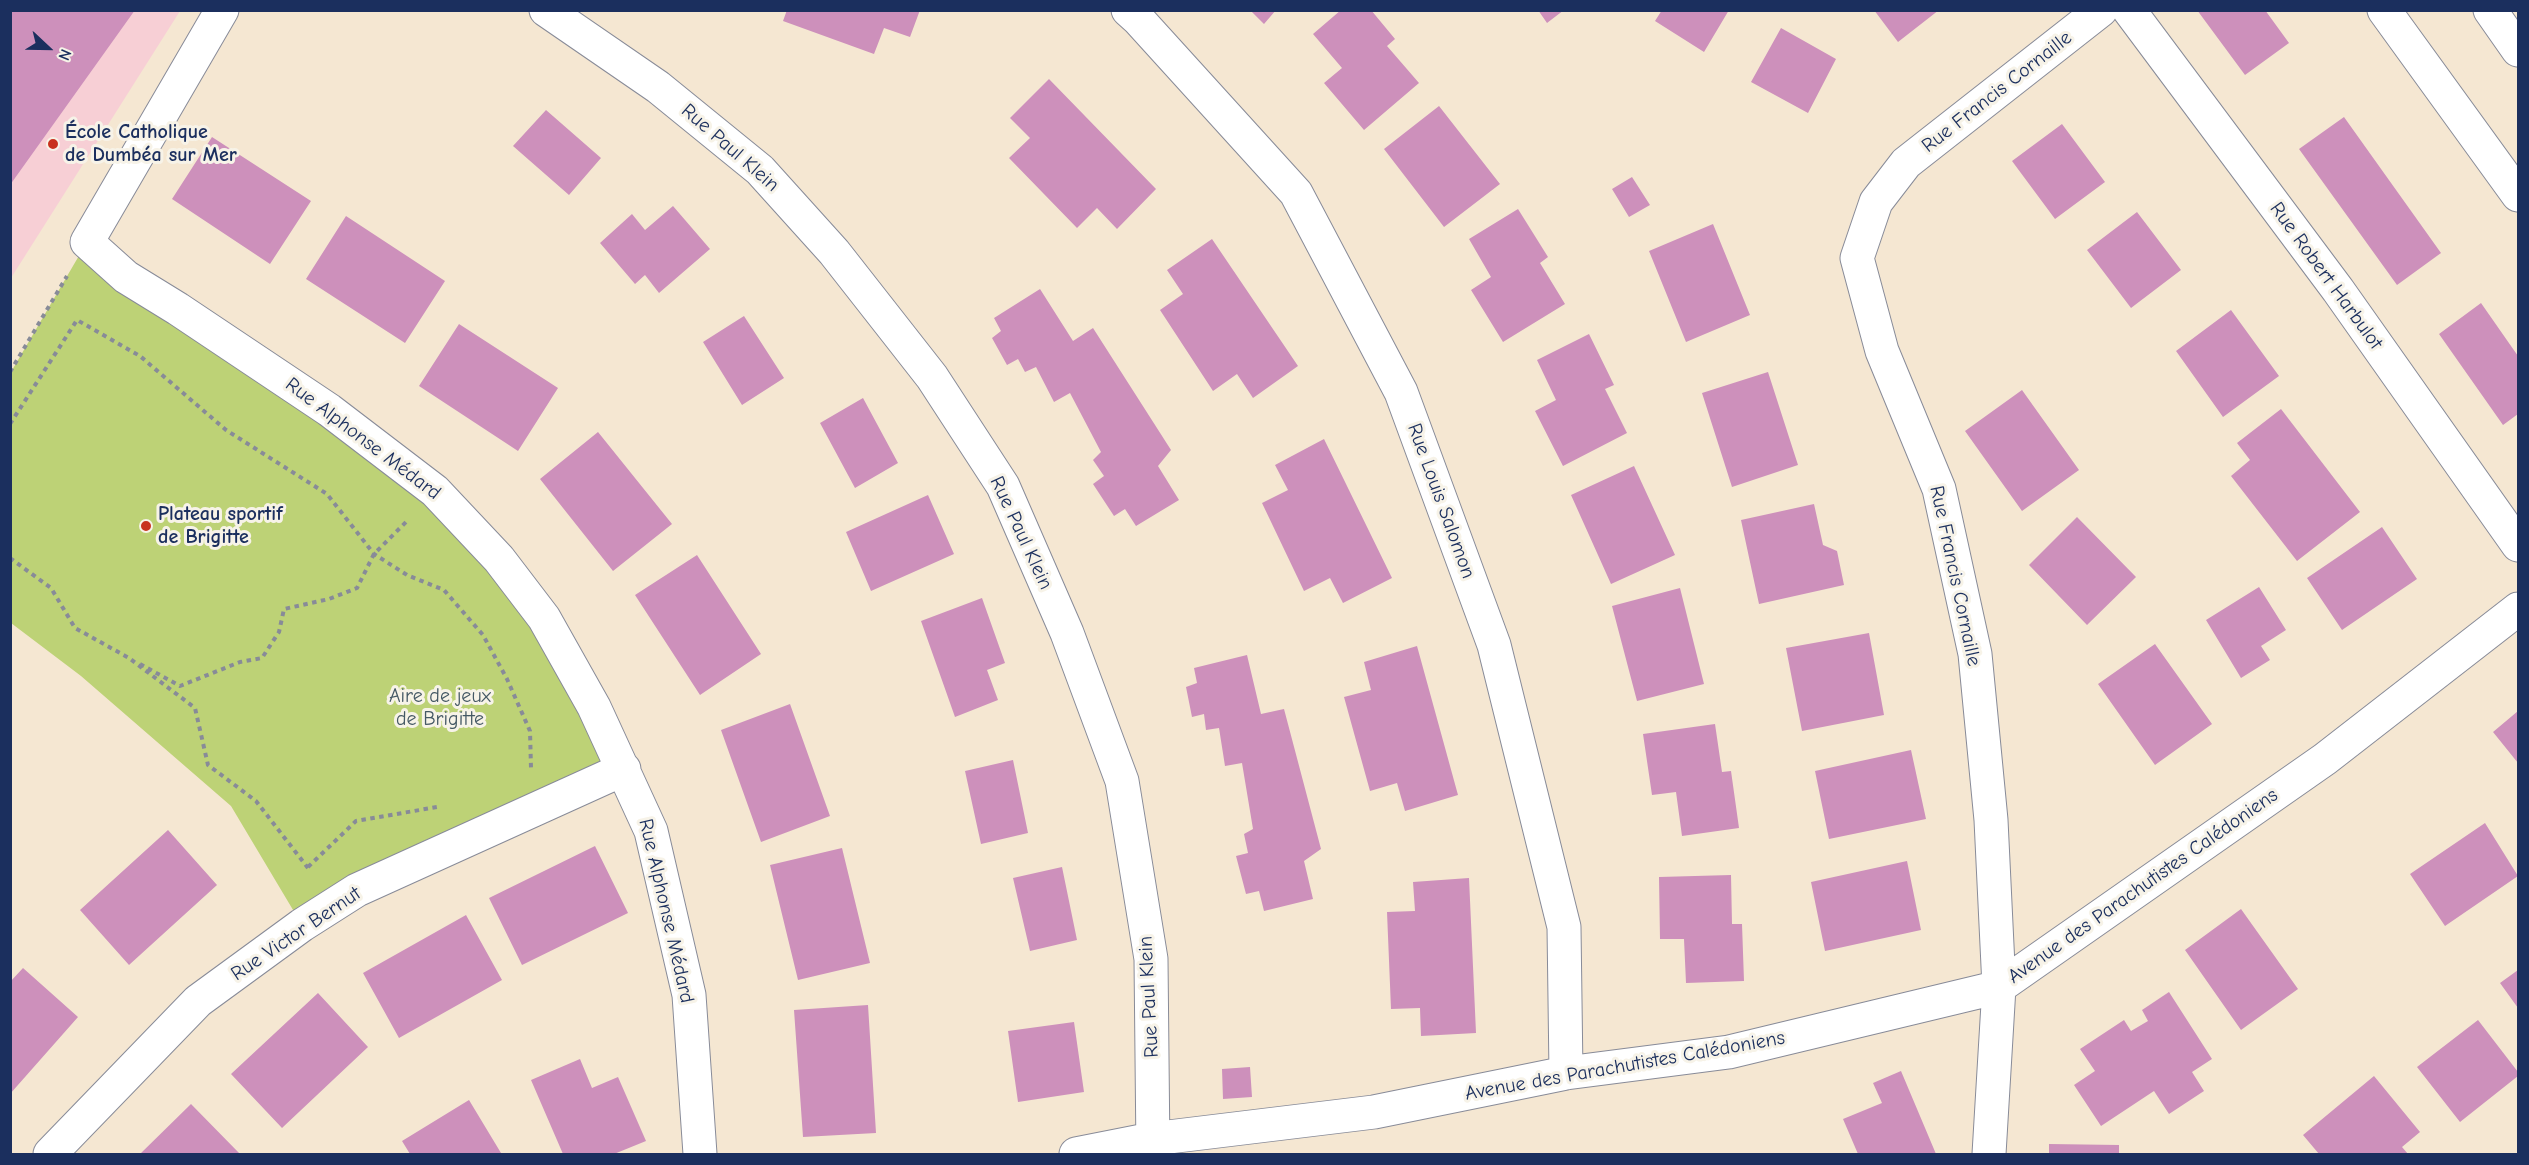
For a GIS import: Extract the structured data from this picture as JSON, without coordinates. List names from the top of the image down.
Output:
{
  "streets": {
    "street": [
      "Rue Francis Cornaille",
      "Rue Paul Klein",
      "Rue Robert Harbulot",
      "Rue Alphonse Médard",
      "Rue Louis Salomon",
      "Avenue des Parachutistes Calédoniens",
      "Rue Victor Bernut"
    ]
  },
  "crossings": [
    ["Rue Francis Cornaille", "Avenue des Parachutistes Calédoniens"],
    ["Rue Paul Klein", "Avenue des Parachutistes Calédoniens"],
    ["Rue Alphonse Médard", "Rue Victor Bernut"],
    ["Rue Louis Salomon", "Avenue des Parachutistes Calédoniens"]
  ],
  "parks": ["Aire de jeux de Brigitte"],
  "places": ["École Catholique de Dumbéa sur Mer", "Plateau sportif de Brigitte"],
  "north": "right"
}
